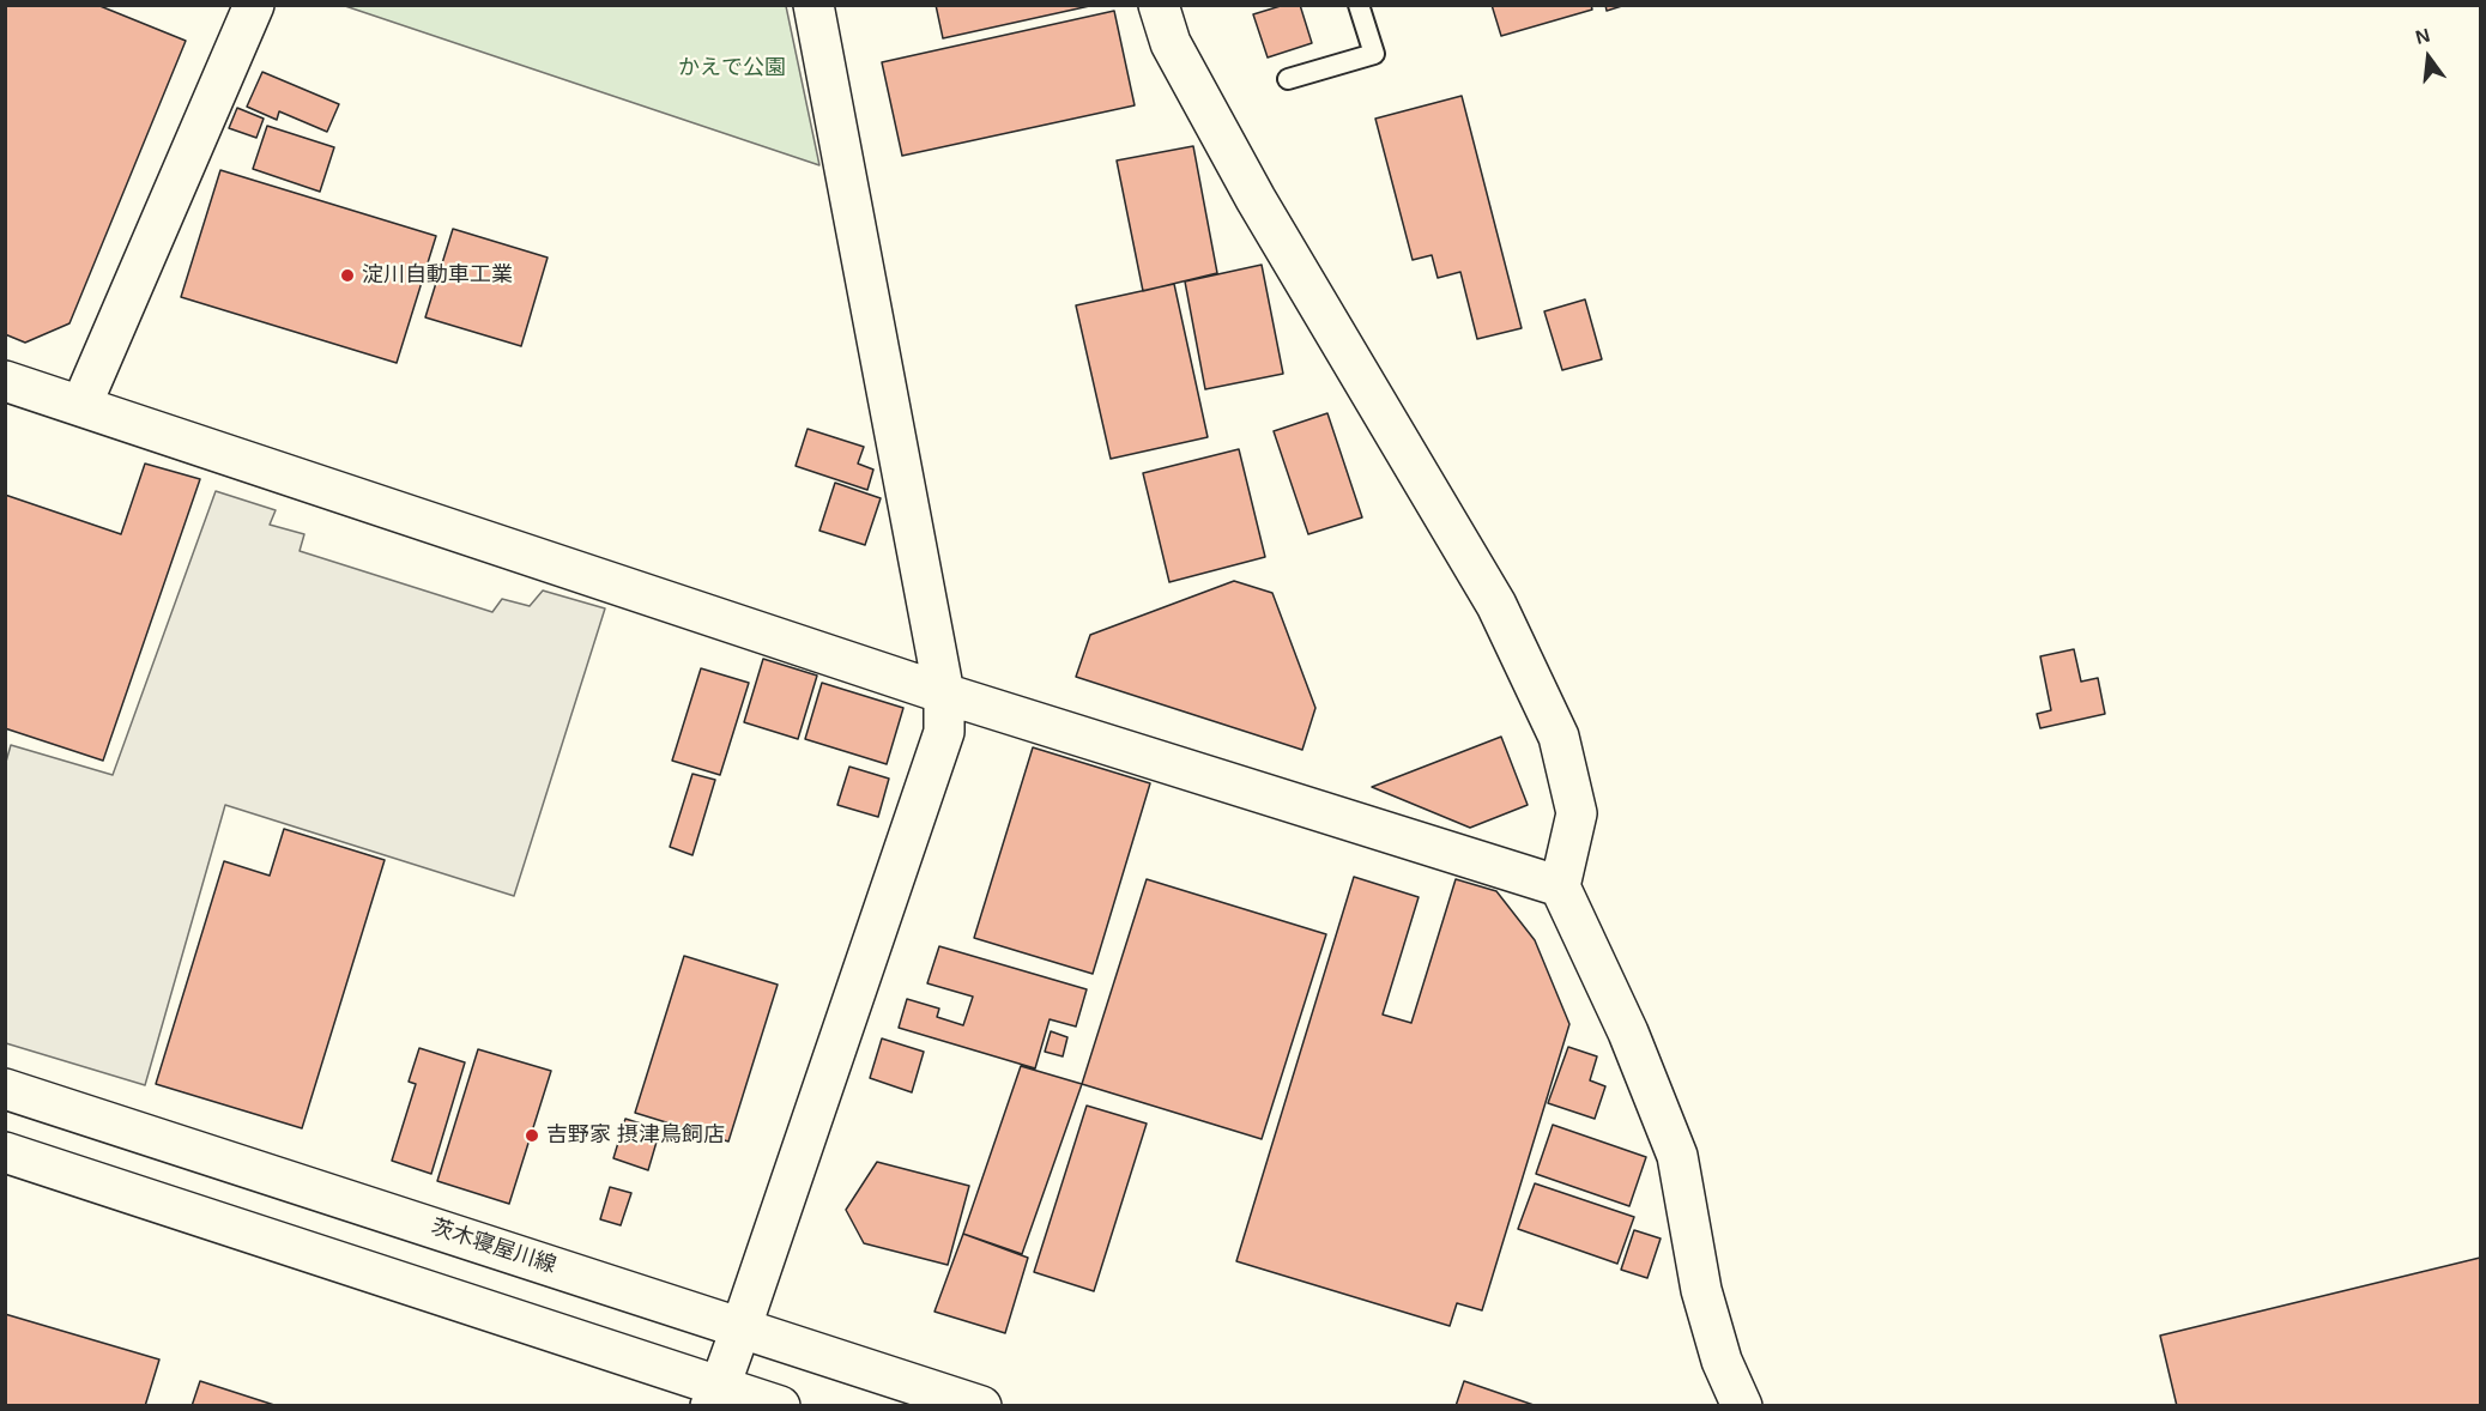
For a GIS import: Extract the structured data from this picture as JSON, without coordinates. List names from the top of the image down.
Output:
{
  "streets": {
    "street": ["茨木寝屋川線"]
  },
  "parks": ["かえで公園"],
  "places": ["淀川自動車工業", "吉野家 摂津鳥飼店"],
  "north": "top"
}
